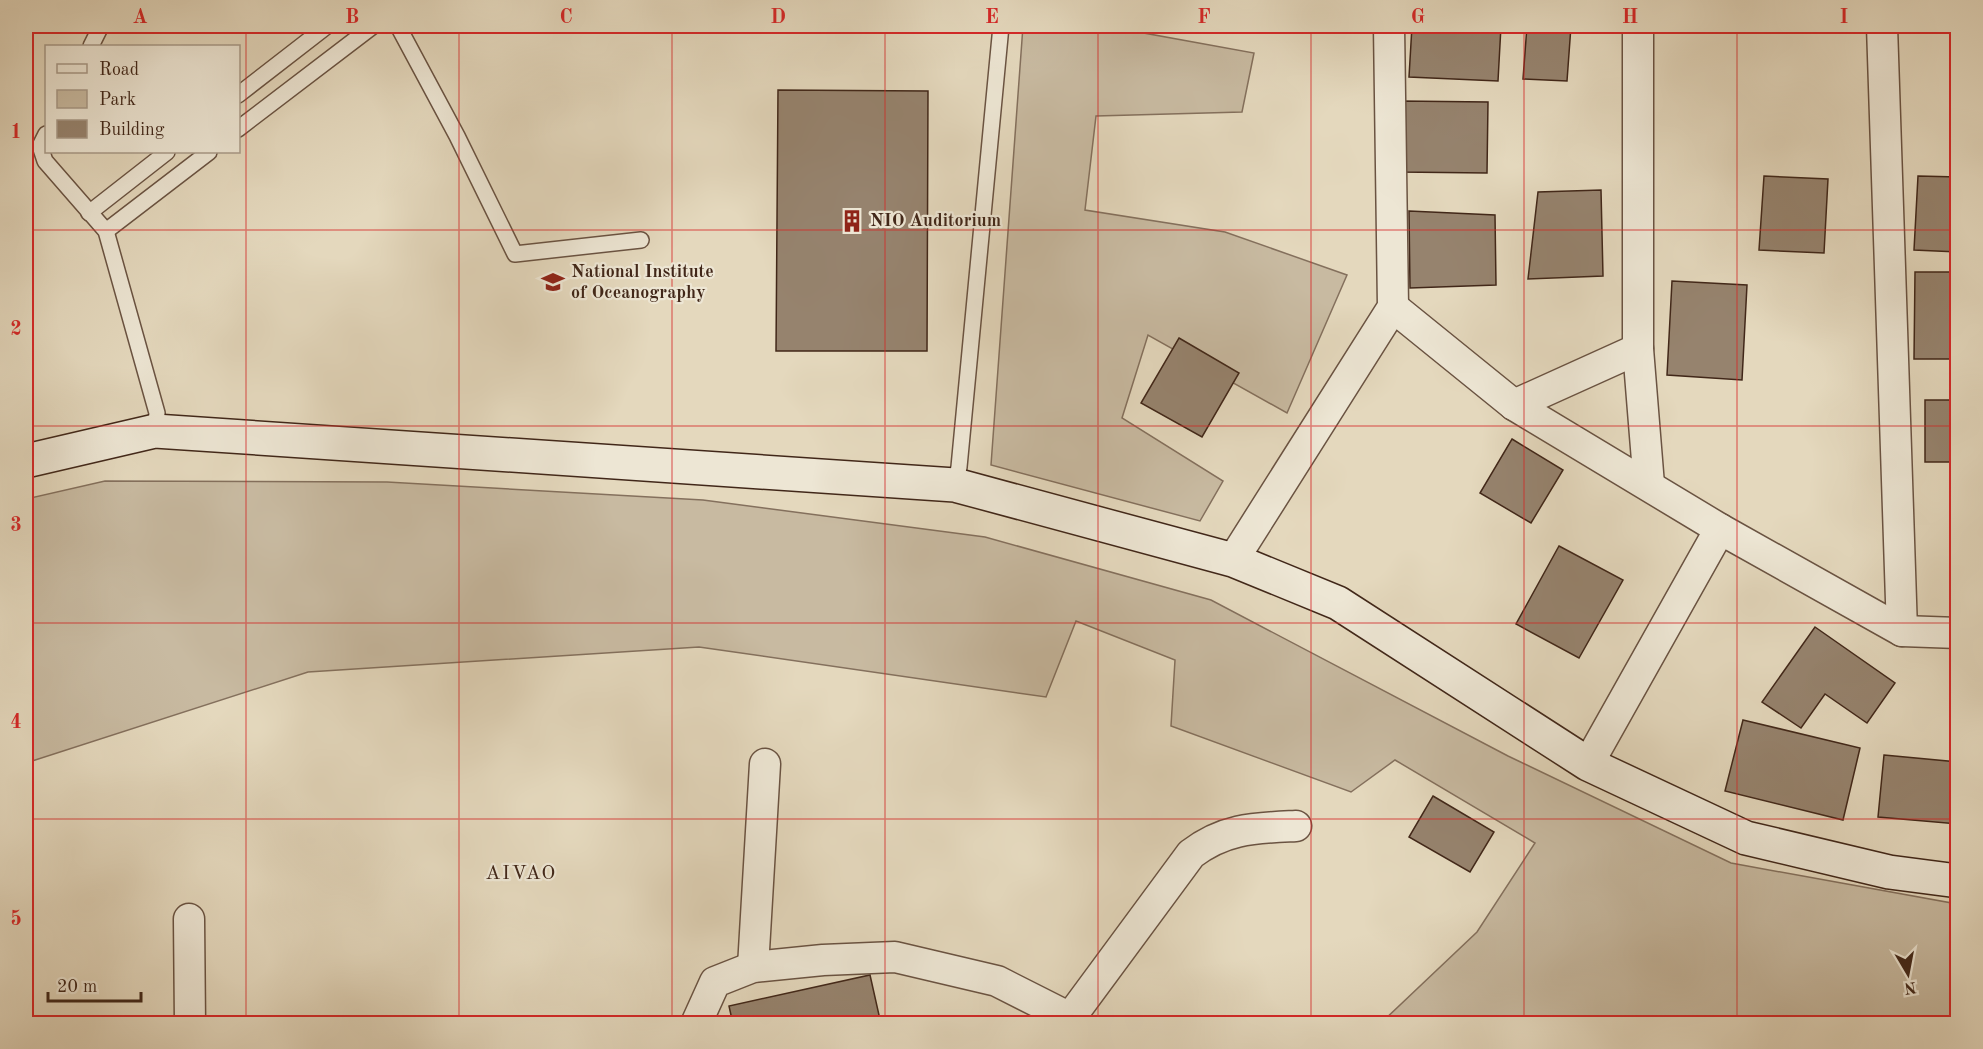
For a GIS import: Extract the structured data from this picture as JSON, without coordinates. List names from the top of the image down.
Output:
{
  "districts": ["AIVAO"],
  "places": {
    "building": ["NIO Auditorium"],
    "school or university": ["National Institute of Oceanography"]
  },
  "legend": ["Road", "Park", "Building"],
  "scale_bar": "20 m",
  "north": "bottom",
  "grid": {
    "columns": [
      "A",
      "B",
      "C",
      "D",
      "E",
      "F",
      "G",
      "H",
      "I"
    ],
    "rows": [
      "1",
      "2",
      "3",
      "4",
      "5"
    ]
  }
}
